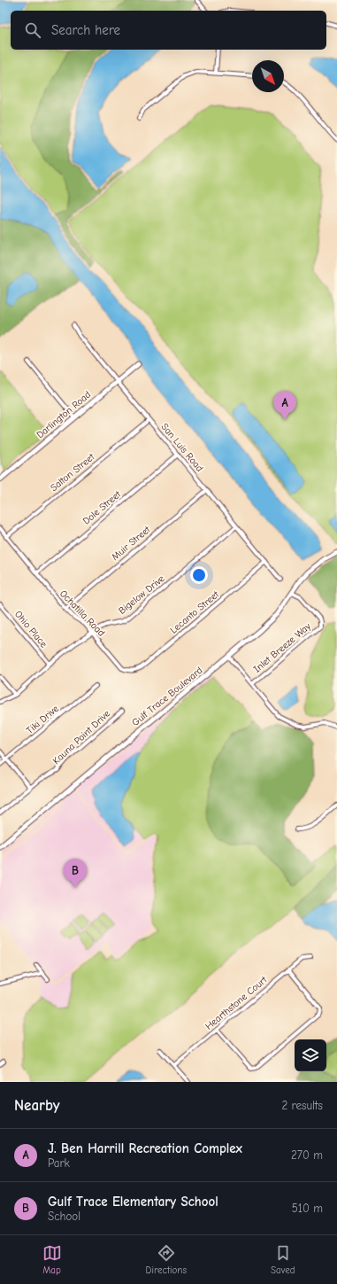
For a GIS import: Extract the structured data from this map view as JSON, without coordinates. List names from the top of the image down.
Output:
{
  "streets": {
    "street": [
      "Darlington Road",
      "San Luis Road",
      "Salton Street",
      "Dole Street",
      "Muir Street",
      "Bigelow Drive",
      "Lecanto Street",
      "Ochatilla Road",
      "Ohio Place",
      "Inlet Breeze Way",
      "Gulf Trace Boulevard",
      "Tiki Drive",
      "Kauna Point Drive",
      "Hearthstone Court"
    ]
  },
  "crossings": [
    ["Darlington Road", "San Luis Road"],
    ["San Luis Road", "Salton Street"],
    ["San Luis Road", "Dole Street"],
    ["San Luis Road", "Muir Street"],
    ["San Luis Road", "Bigelow Drive"],
    ["San Luis Road", "Lecanto Street"],
    ["Salton Street", "Ochatilla Road"],
    ["Dole Street", "Ochatilla Road"],
    ["Muir Street", "Ochatilla Road"],
    ["Bigelow Drive", "Ochatilla Road"],
    ["Bigelow Drive", "Ohio Place"],
    ["Lecanto Street", "Ochatilla Road"],
    ["Inlet Breeze Way", "Gulf Trace Boulevard"]
  ],
  "north": "bottom right",
  "page": {
    "search": "Search here",
    "pins": ["A", "B"],
    "heading": ["Nearby", "2 results"],
    "list": [
      {
        "mark": "A",
        "name": "J. Ben Harrill Recreation Complex",
        "note": "Park",
        "value": "270 m"
      },
      {
        "mark": "B",
        "name": "Gulf Trace Elementary School",
        "note": "School",
        "value": "510 m"
      }
    ],
    "nav": ["Map", "Directions", "Saved"]
  }
}
